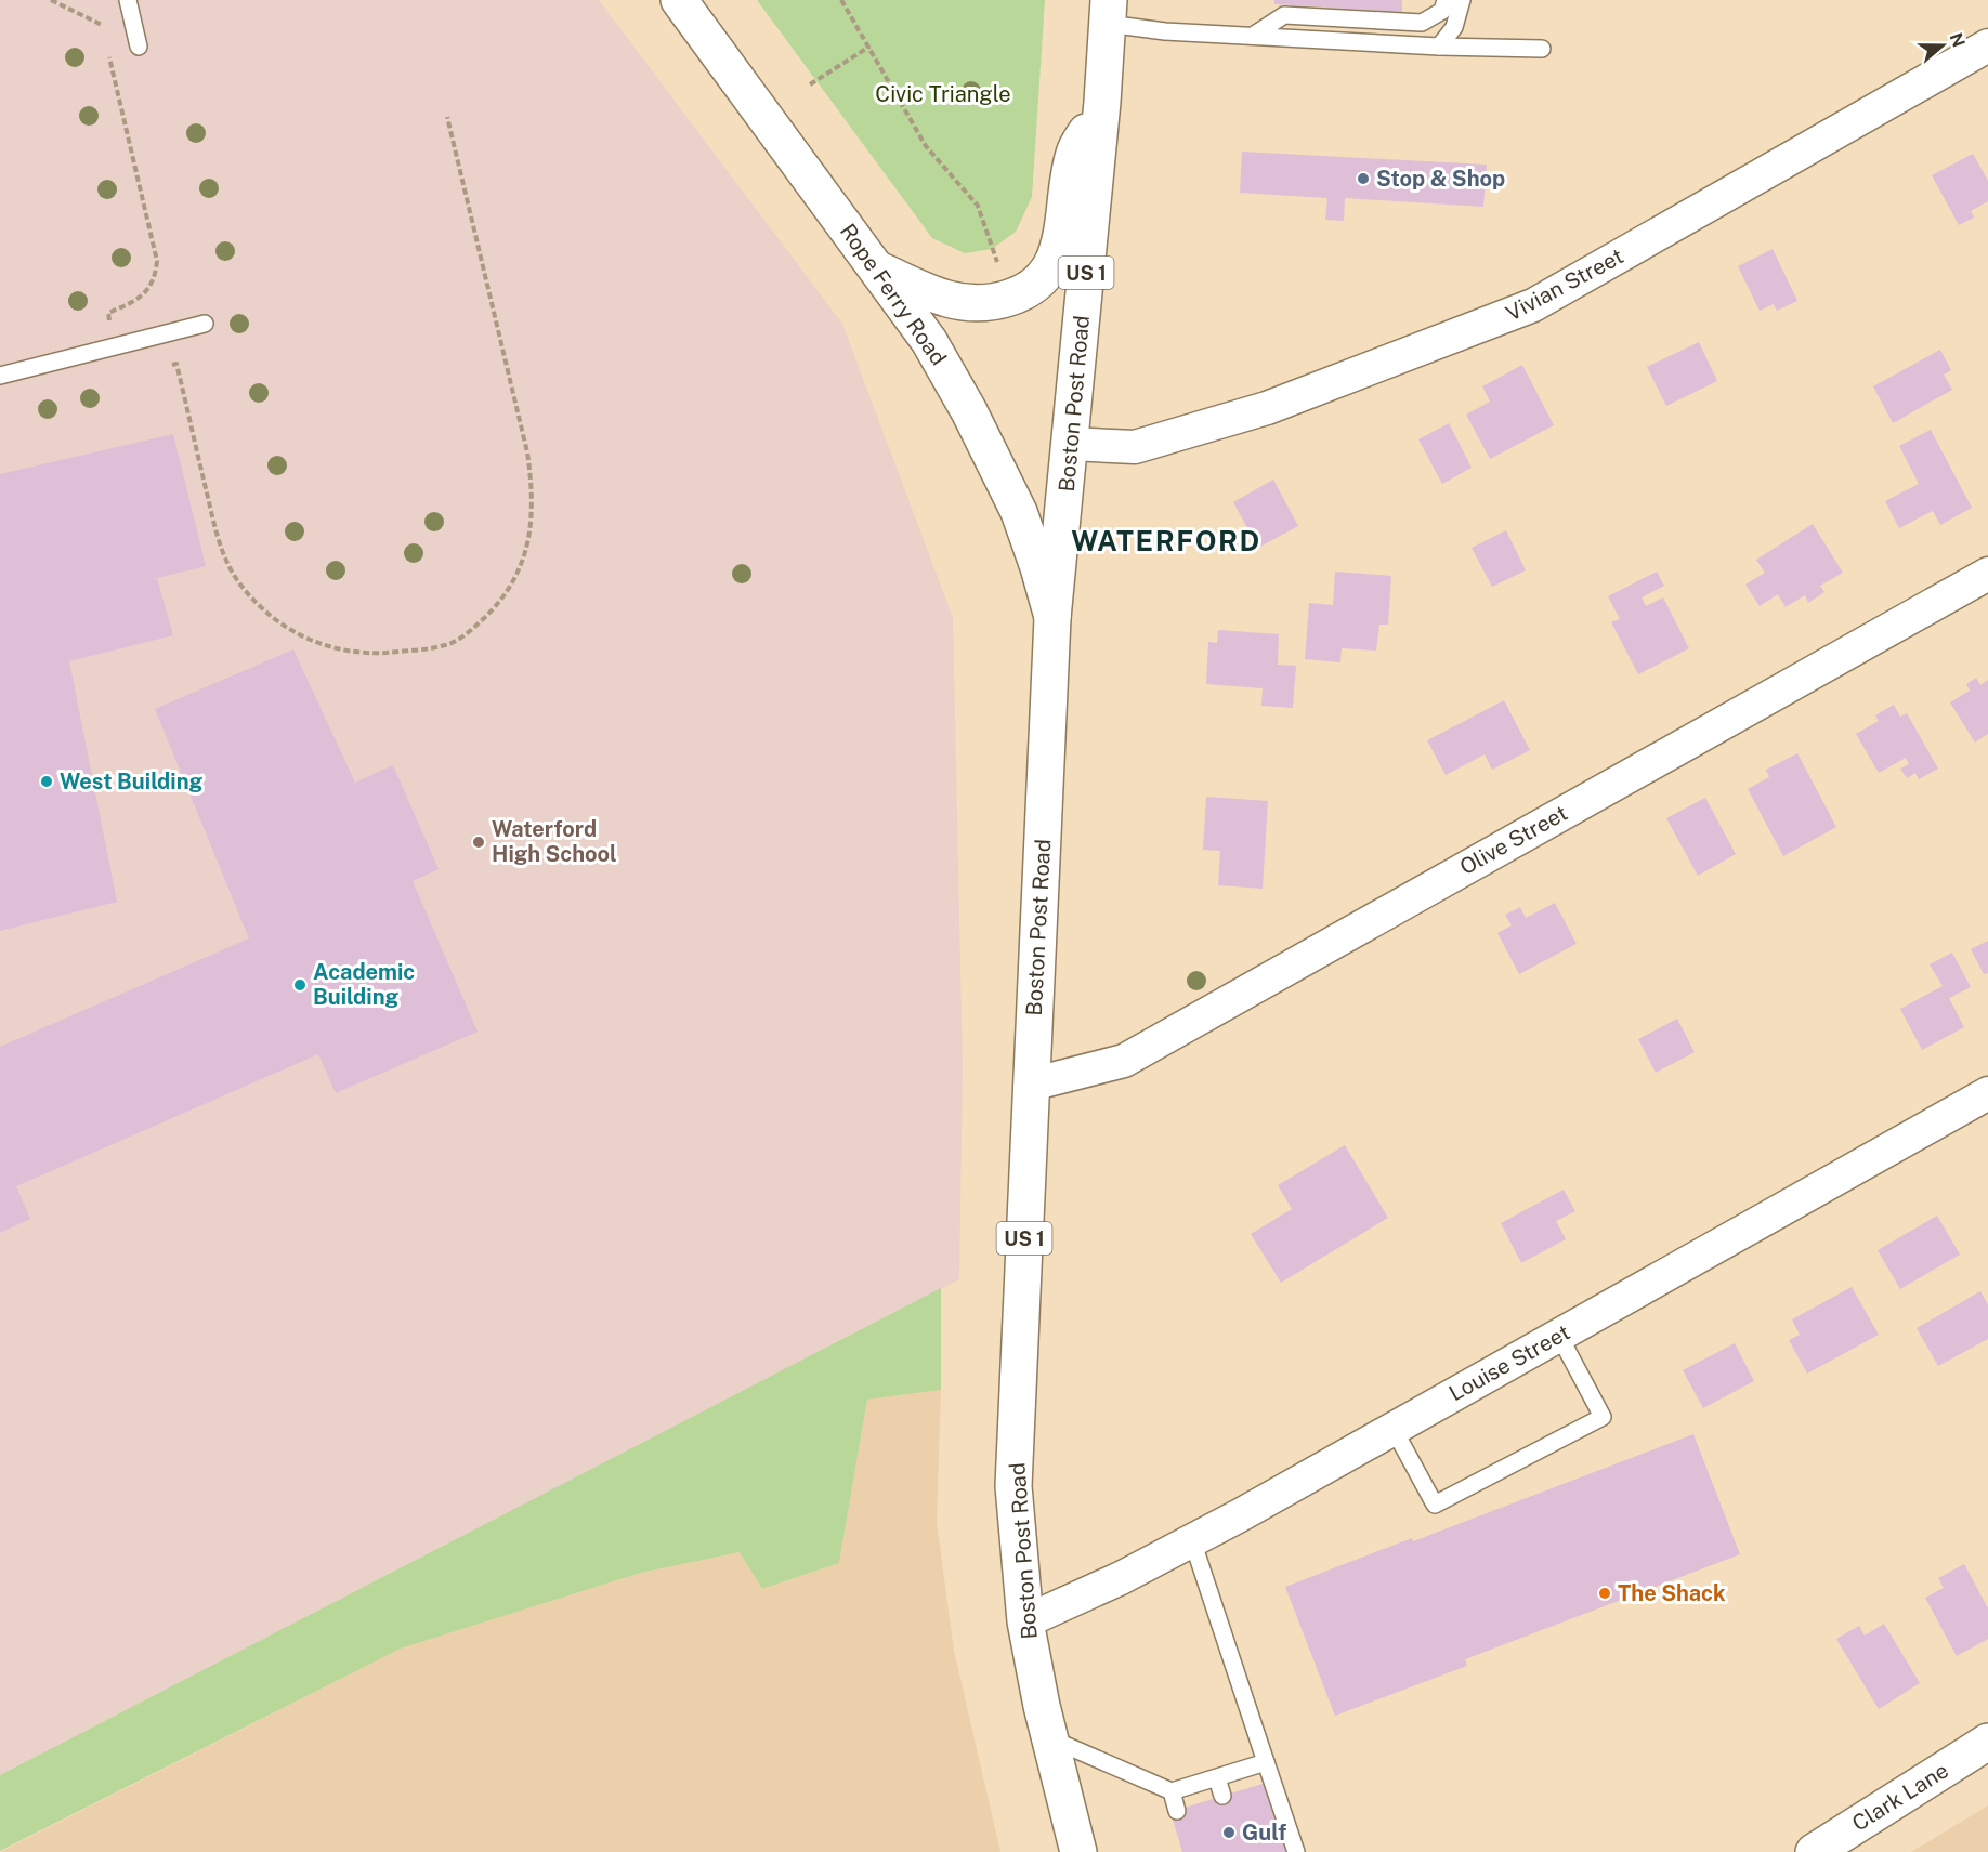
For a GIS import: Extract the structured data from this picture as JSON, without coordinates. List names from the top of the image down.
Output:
{
  "streets": {
    "main road": [
      "US 1",
      "Rope Ferry Road",
      "Boston Post Road",
      "Clark Lane"
    ],
    "street": ["Vivian Street", "Olive Street", "Louise Street"]
  },
  "crossings": [
    ["Vivian Street", "Boston Post Road"],
    ["Rope Ferry Road", "Boston Post Road"],
    ["Boston Post Road", "Olive Street"],
    ["Boston Post Road", "Louise Street"]
  ],
  "districts": ["WATERFORD"],
  "parks": ["Civic Triangle"],
  "places": [
    "Stop & Shop",
    "West Building",
    "Waterford High School",
    "Academic Building",
    "The Shack",
    "Gulf"
  ],
  "north": "right"
}
